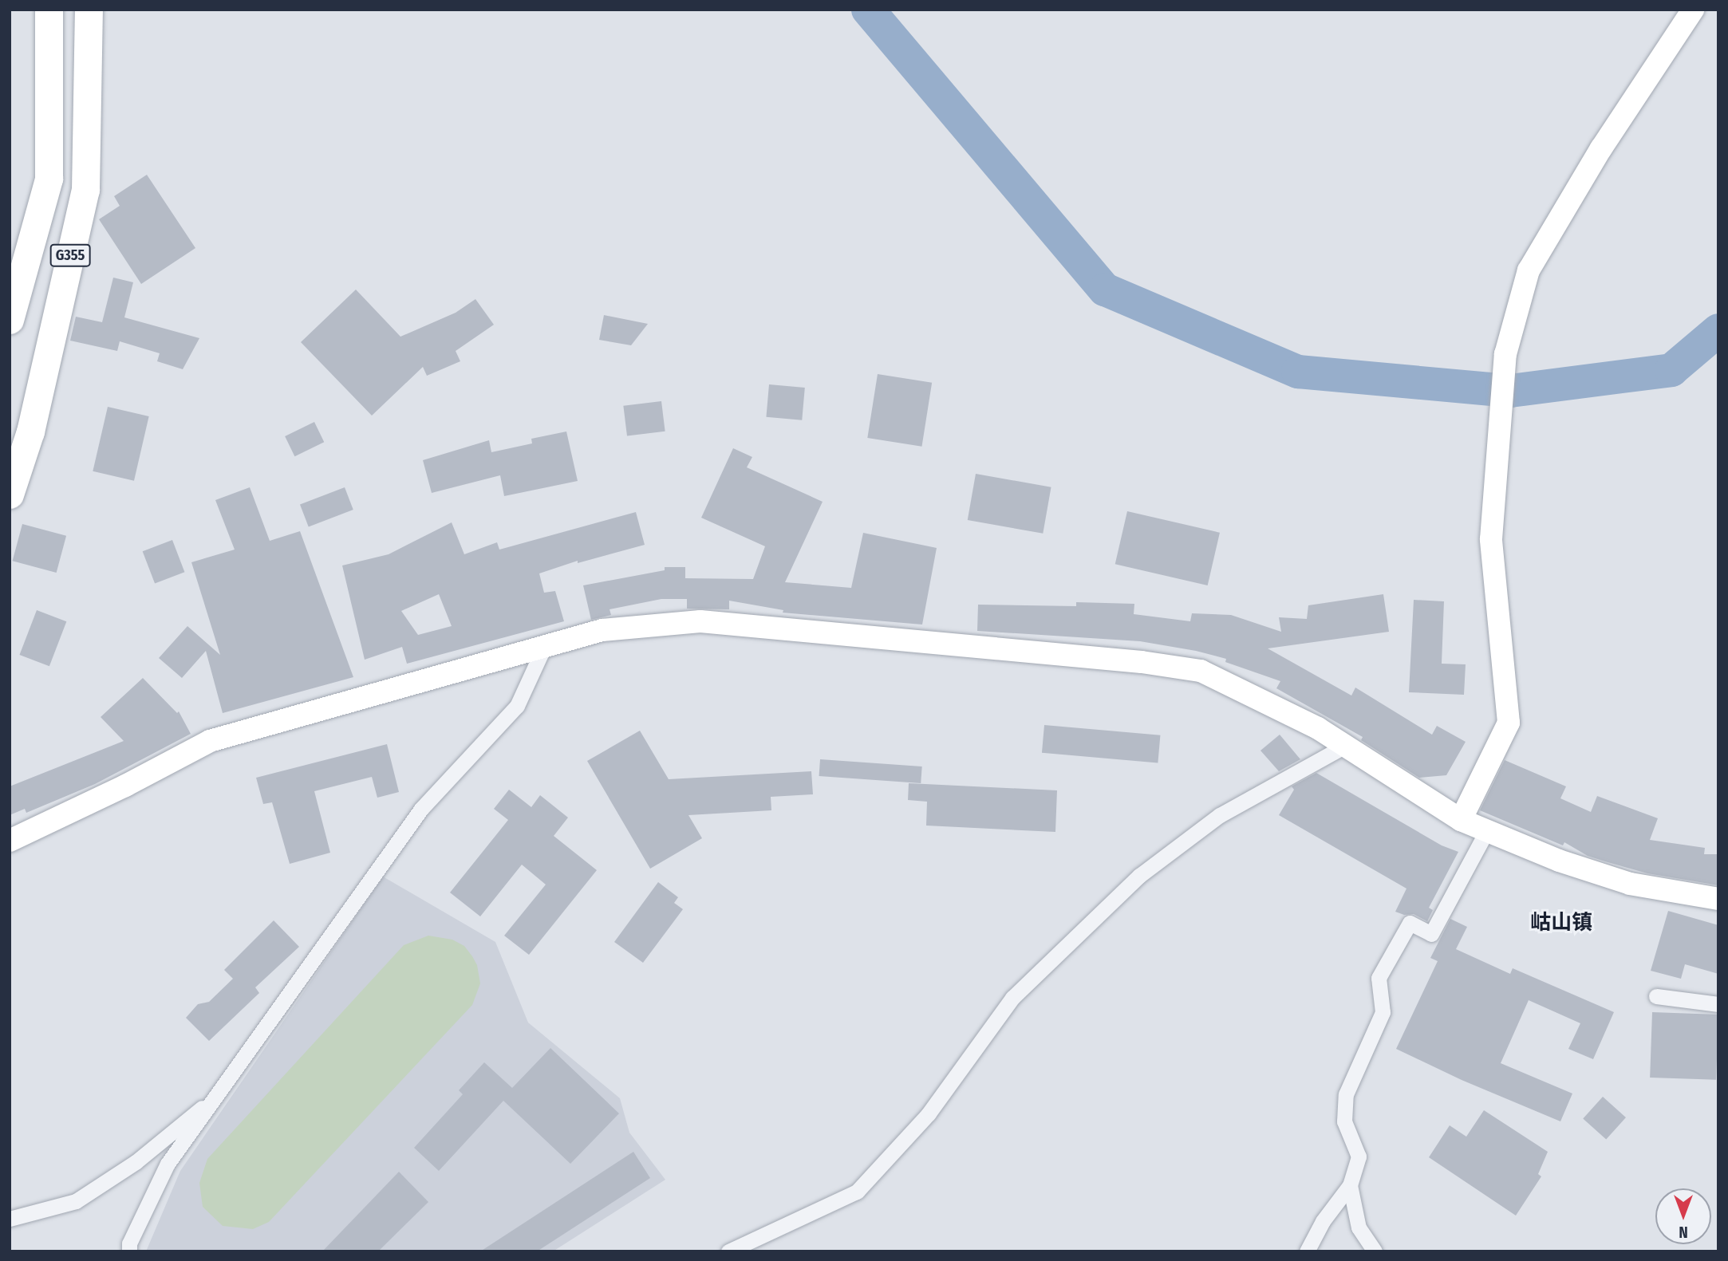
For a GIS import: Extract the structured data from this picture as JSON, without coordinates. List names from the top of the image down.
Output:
{
  "streets": {
    "highway": ["G355"]
  },
  "districts": ["岵山镇"],
  "north": "bottom"
}
